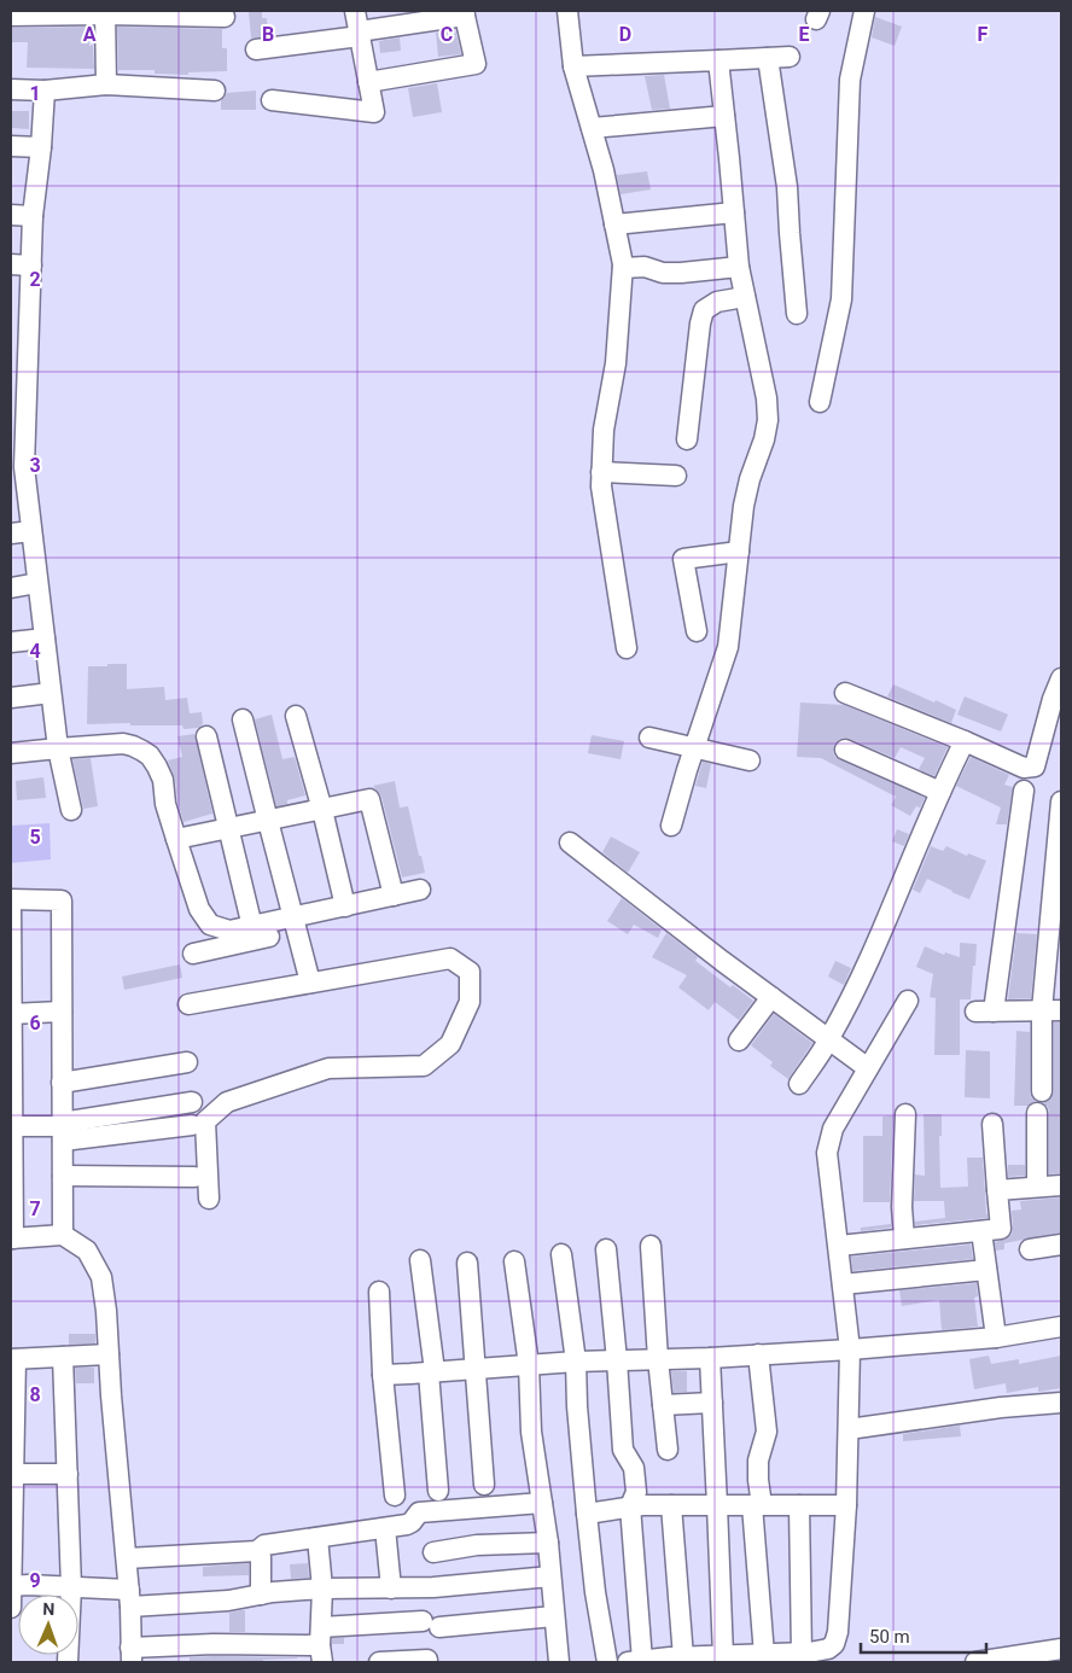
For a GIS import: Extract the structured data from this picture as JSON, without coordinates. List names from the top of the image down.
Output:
{
  "scale_bar": "50 m",
  "north": "top",
  "grid": {
    "columns": [
      "A",
      "B",
      "C",
      "D",
      "E",
      "F"
    ],
    "rows": [
      "1",
      "2",
      "3",
      "4",
      "5",
      "6",
      "7",
      "8",
      "9"
    ]
  }
}
